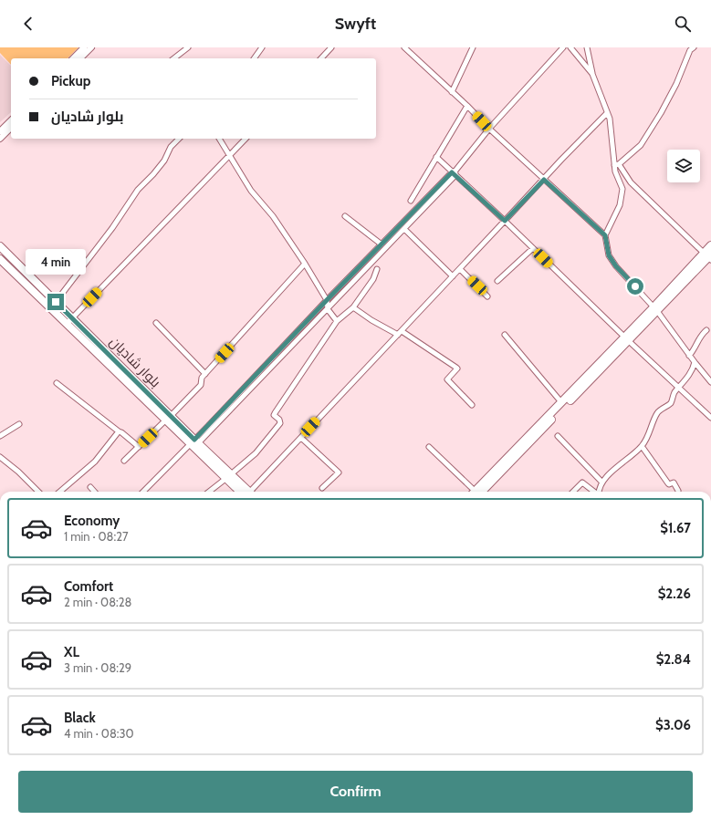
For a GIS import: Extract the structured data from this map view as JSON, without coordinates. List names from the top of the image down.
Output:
{
  "streets": {
    "main road": ["بلوار شادیان"]
  },
  "page": {
    "header": "Swyft",
    "banner": ["Pickup", "بلوار شادیان"],
    "bubble": "4 min",
    "list": [
      {
        "name": "Economy",
        "note": "1 min · 08:27",
        "value": "$1.67"
      },
      {
        "name": "Comfort",
        "note": "2 min · 08:28",
        "value": "$2.26"
      },
      {
        "name": "XL",
        "note": "3 min · 08:29",
        "value": "$2.84"
      },
      {
        "name": "Black",
        "note": "4 min · 08:30",
        "value": "$3.06"
      }
    ],
    "buttons": "Confirm"
  }
}
